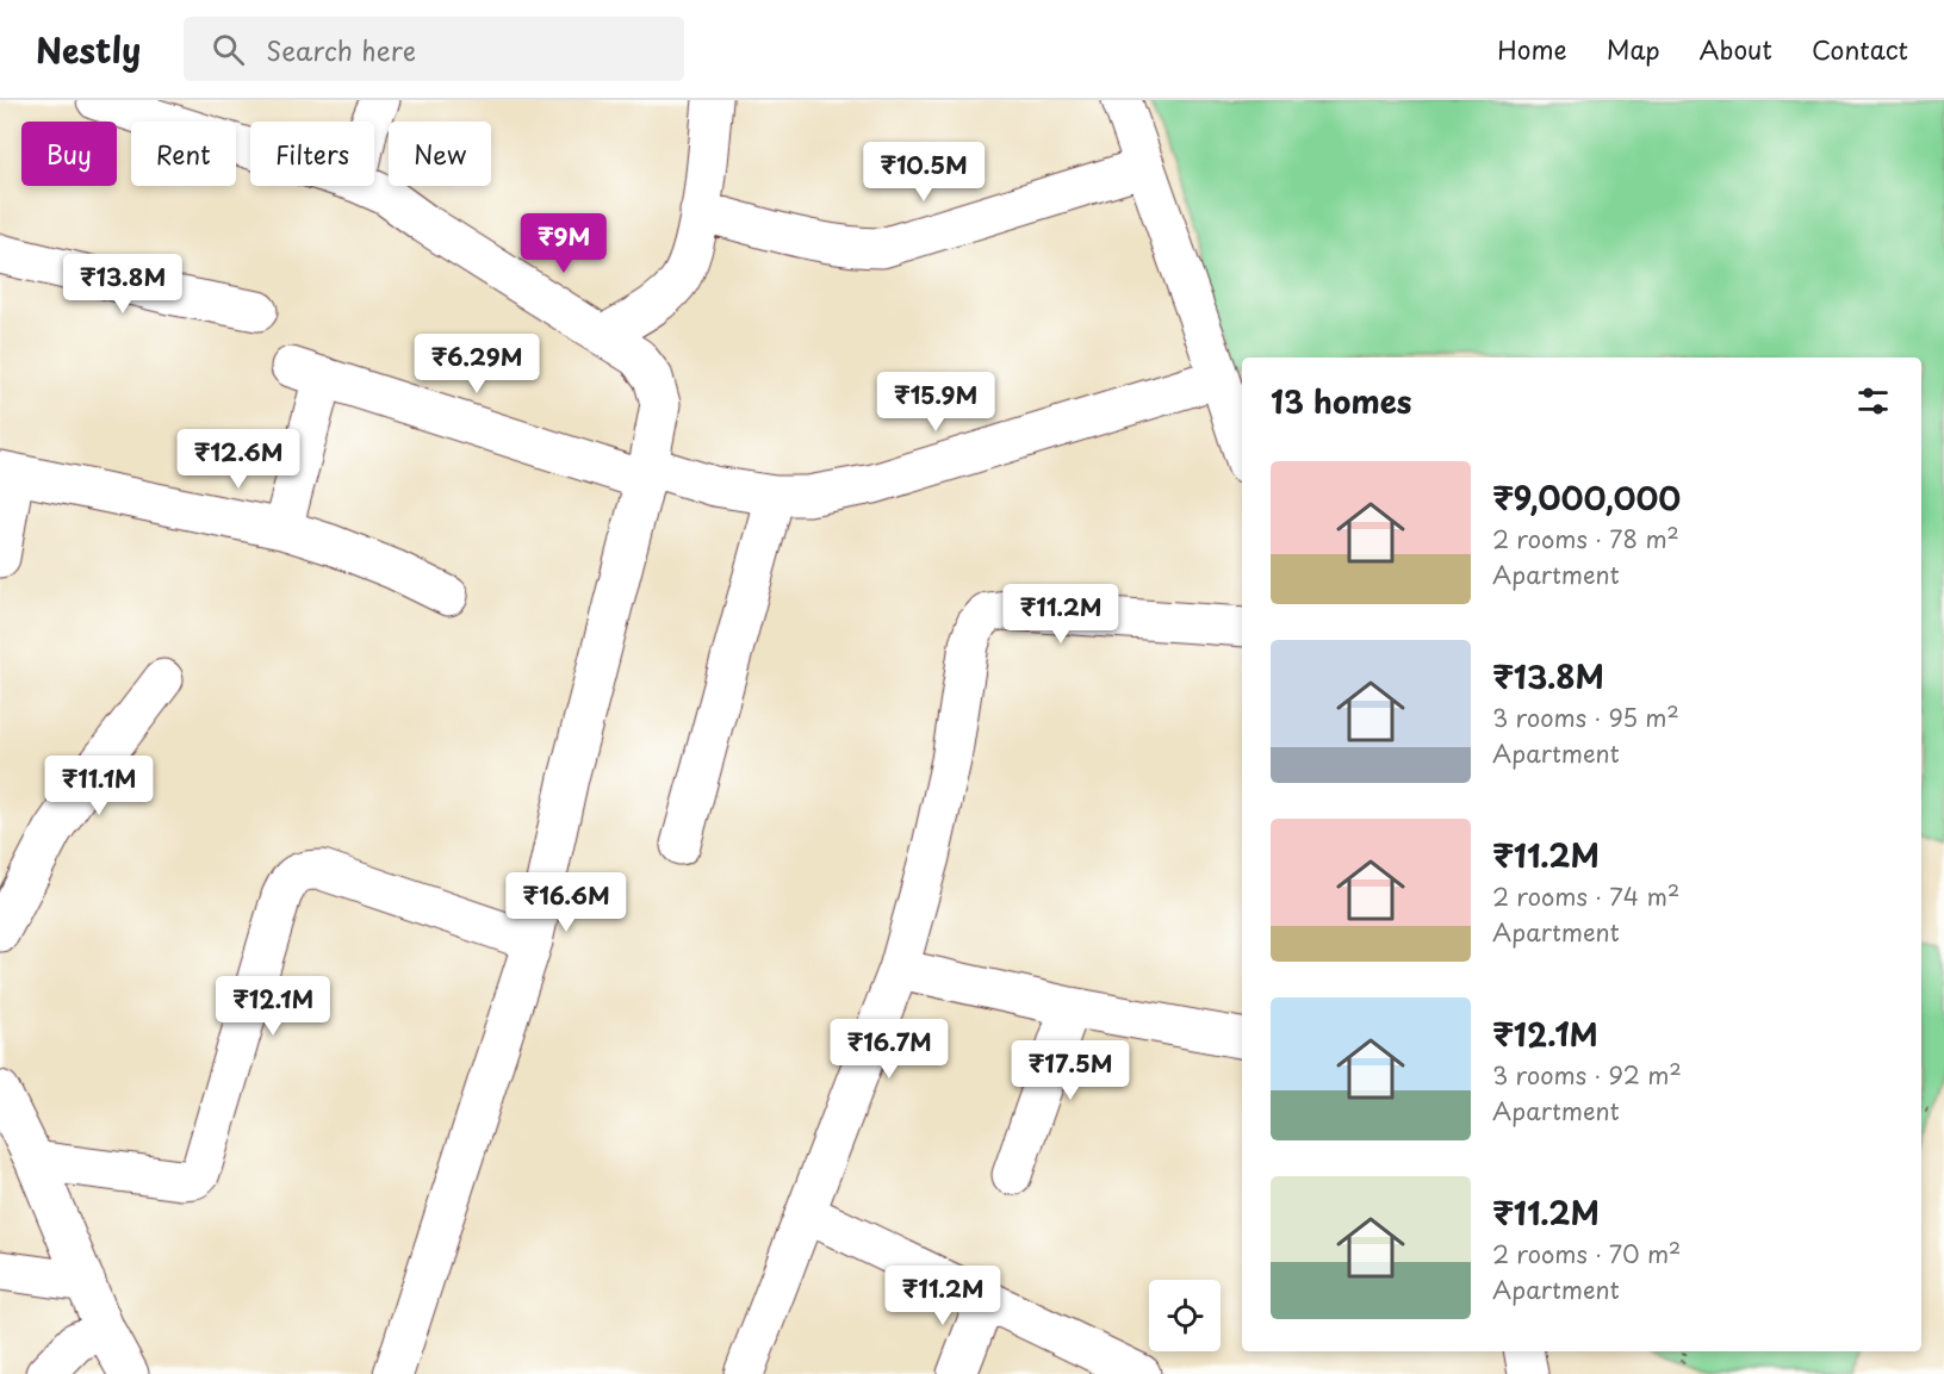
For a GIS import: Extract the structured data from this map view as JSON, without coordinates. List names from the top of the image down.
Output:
{
  "page": {
    "header": "Nestly",
    "search": "Search here",
    "nav": [
      "Home",
      "Map",
      "About",
      "Contact"
    ],
    "chip": [
      "Buy",
      "Rent",
      "Filters",
      "New"
    ],
    "price": [
      "₹10.5M",
      "₹9M",
      "₹13.8M",
      "₹6.29M",
      "₹15.9M",
      "₹12.6M",
      "₹11.2M",
      "₹11.1M",
      "₹16.6M",
      "₹12.1M",
      "₹16.7M",
      "₹17.5M",
      "₹11.2M"
    ],
    "heading": "13 homes",
    "list": [
      {
        "name": "₹9,000,000",
        "note": "2 rooms · 78 m² · Apartment"
      },
      {
        "name": "₹13.8M",
        "note": "3 rooms · 95 m² · Apartment"
      },
      {
        "name": "₹11.2M",
        "note": "2 rooms · 74 m² · Apartment"
      },
      {
        "name": "₹12.1M",
        "note": "3 rooms · 92 m² · Apartment"
      },
      {
        "name": "₹11.2M",
        "note": "2 rooms · 70 m² · Apartment"
      }
    ]
  }
}
